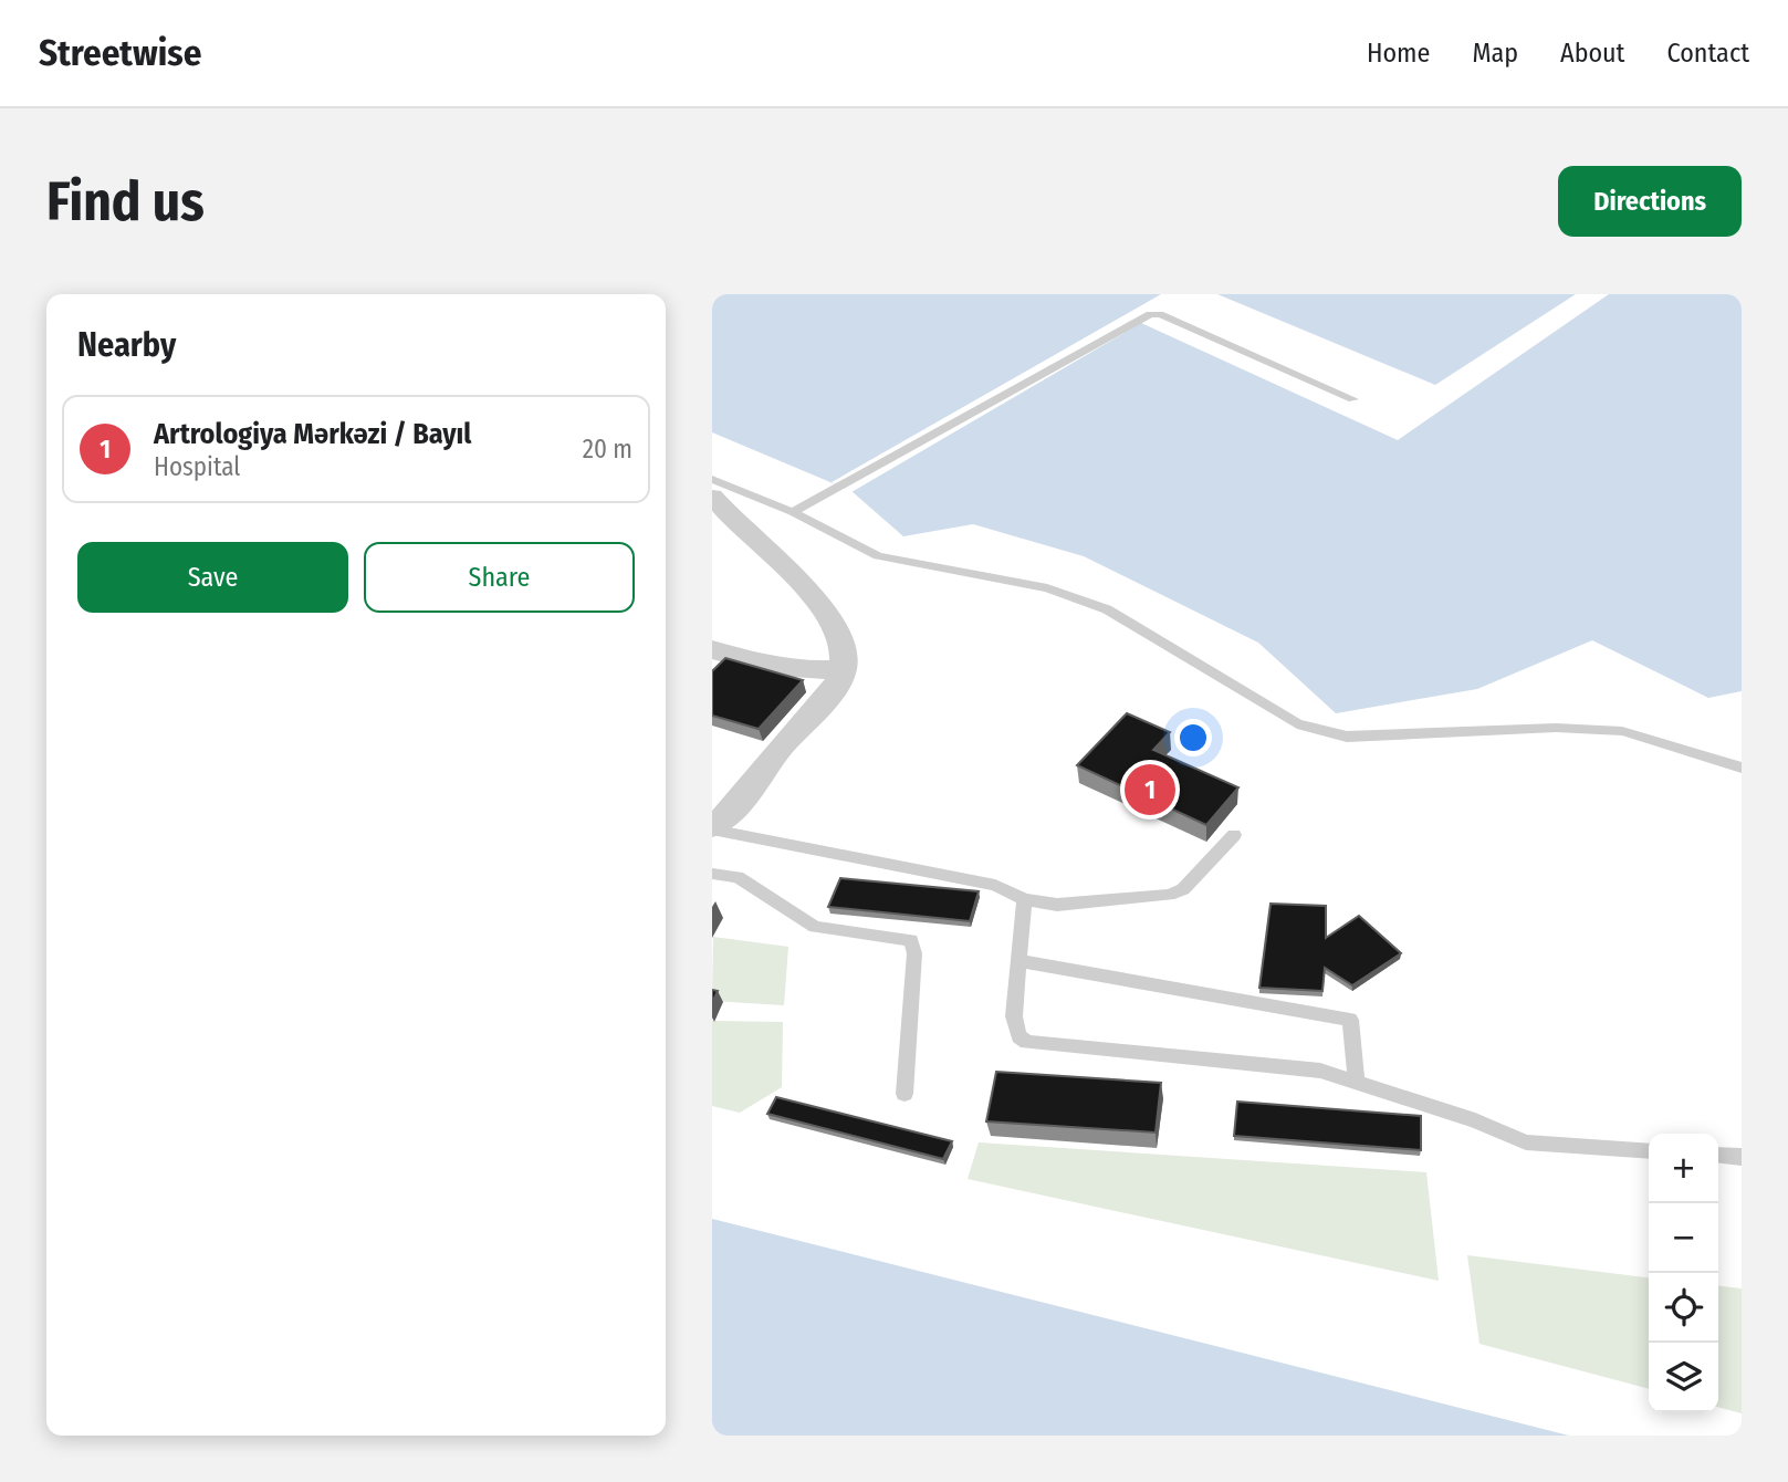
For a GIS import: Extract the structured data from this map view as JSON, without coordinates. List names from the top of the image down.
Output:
{
  "page": {
    "header": "Streetwise",
    "nav": [
      "Home",
      "Map",
      "About",
      "Contact"
    ],
    "buttons": [
      "Directions",
      ["Save", "Share"]
    ],
    "title": "Find us",
    "heading": "Nearby",
    "list": [
      {
        "mark": "1",
        "name": "Artrologiya Mərkəzi / Bayıl",
        "note": "Hospital",
        "value": "20 m"
      }
    ],
    "pins": "1",
    "map_buttons": ["+", "−"]
  }
}
